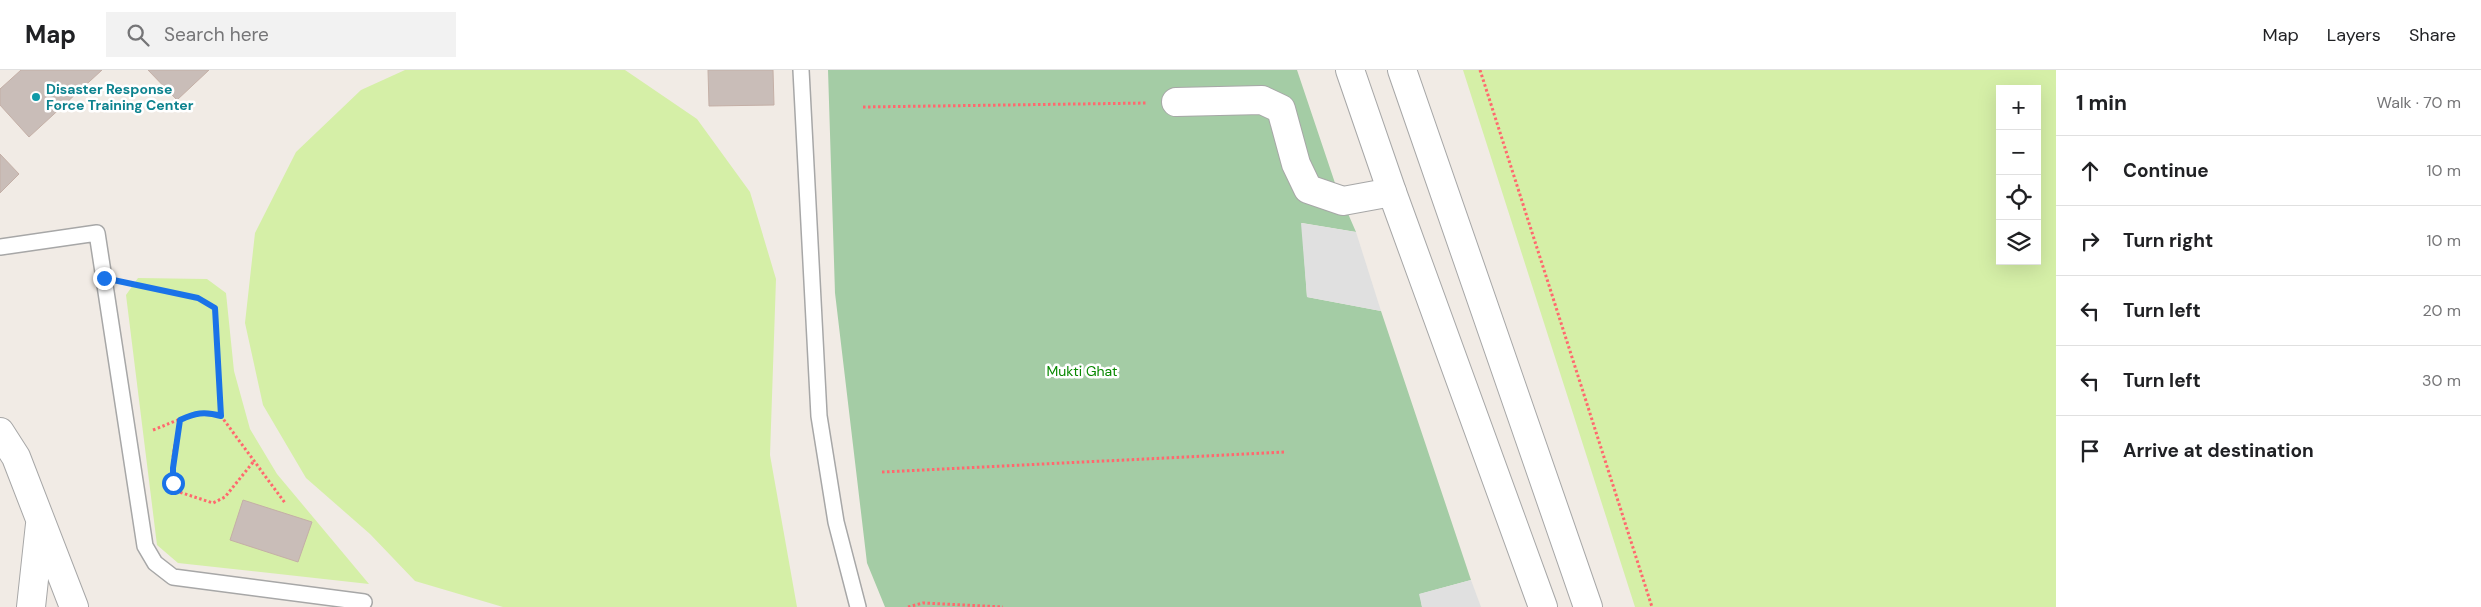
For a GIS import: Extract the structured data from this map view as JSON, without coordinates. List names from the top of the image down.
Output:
{
  "parks": ["Mukti Ghat"],
  "places": ["Disaster Response Force Training Center"],
  "page": {
    "header": "Map",
    "search": "Search here",
    "nav": ["Map", "Layers", "Share"],
    "heading": ["1 min", "Walk · 70 m"],
    "map_buttons": ["+", "−"],
    "list": [
      ["Continue", "10 m"],
      ["Turn right", "10 m"],
      ["Turn left", "20 m"],
      ["Turn left", "30 m"],
      "Arrive at destination"
    ]
  }
}
